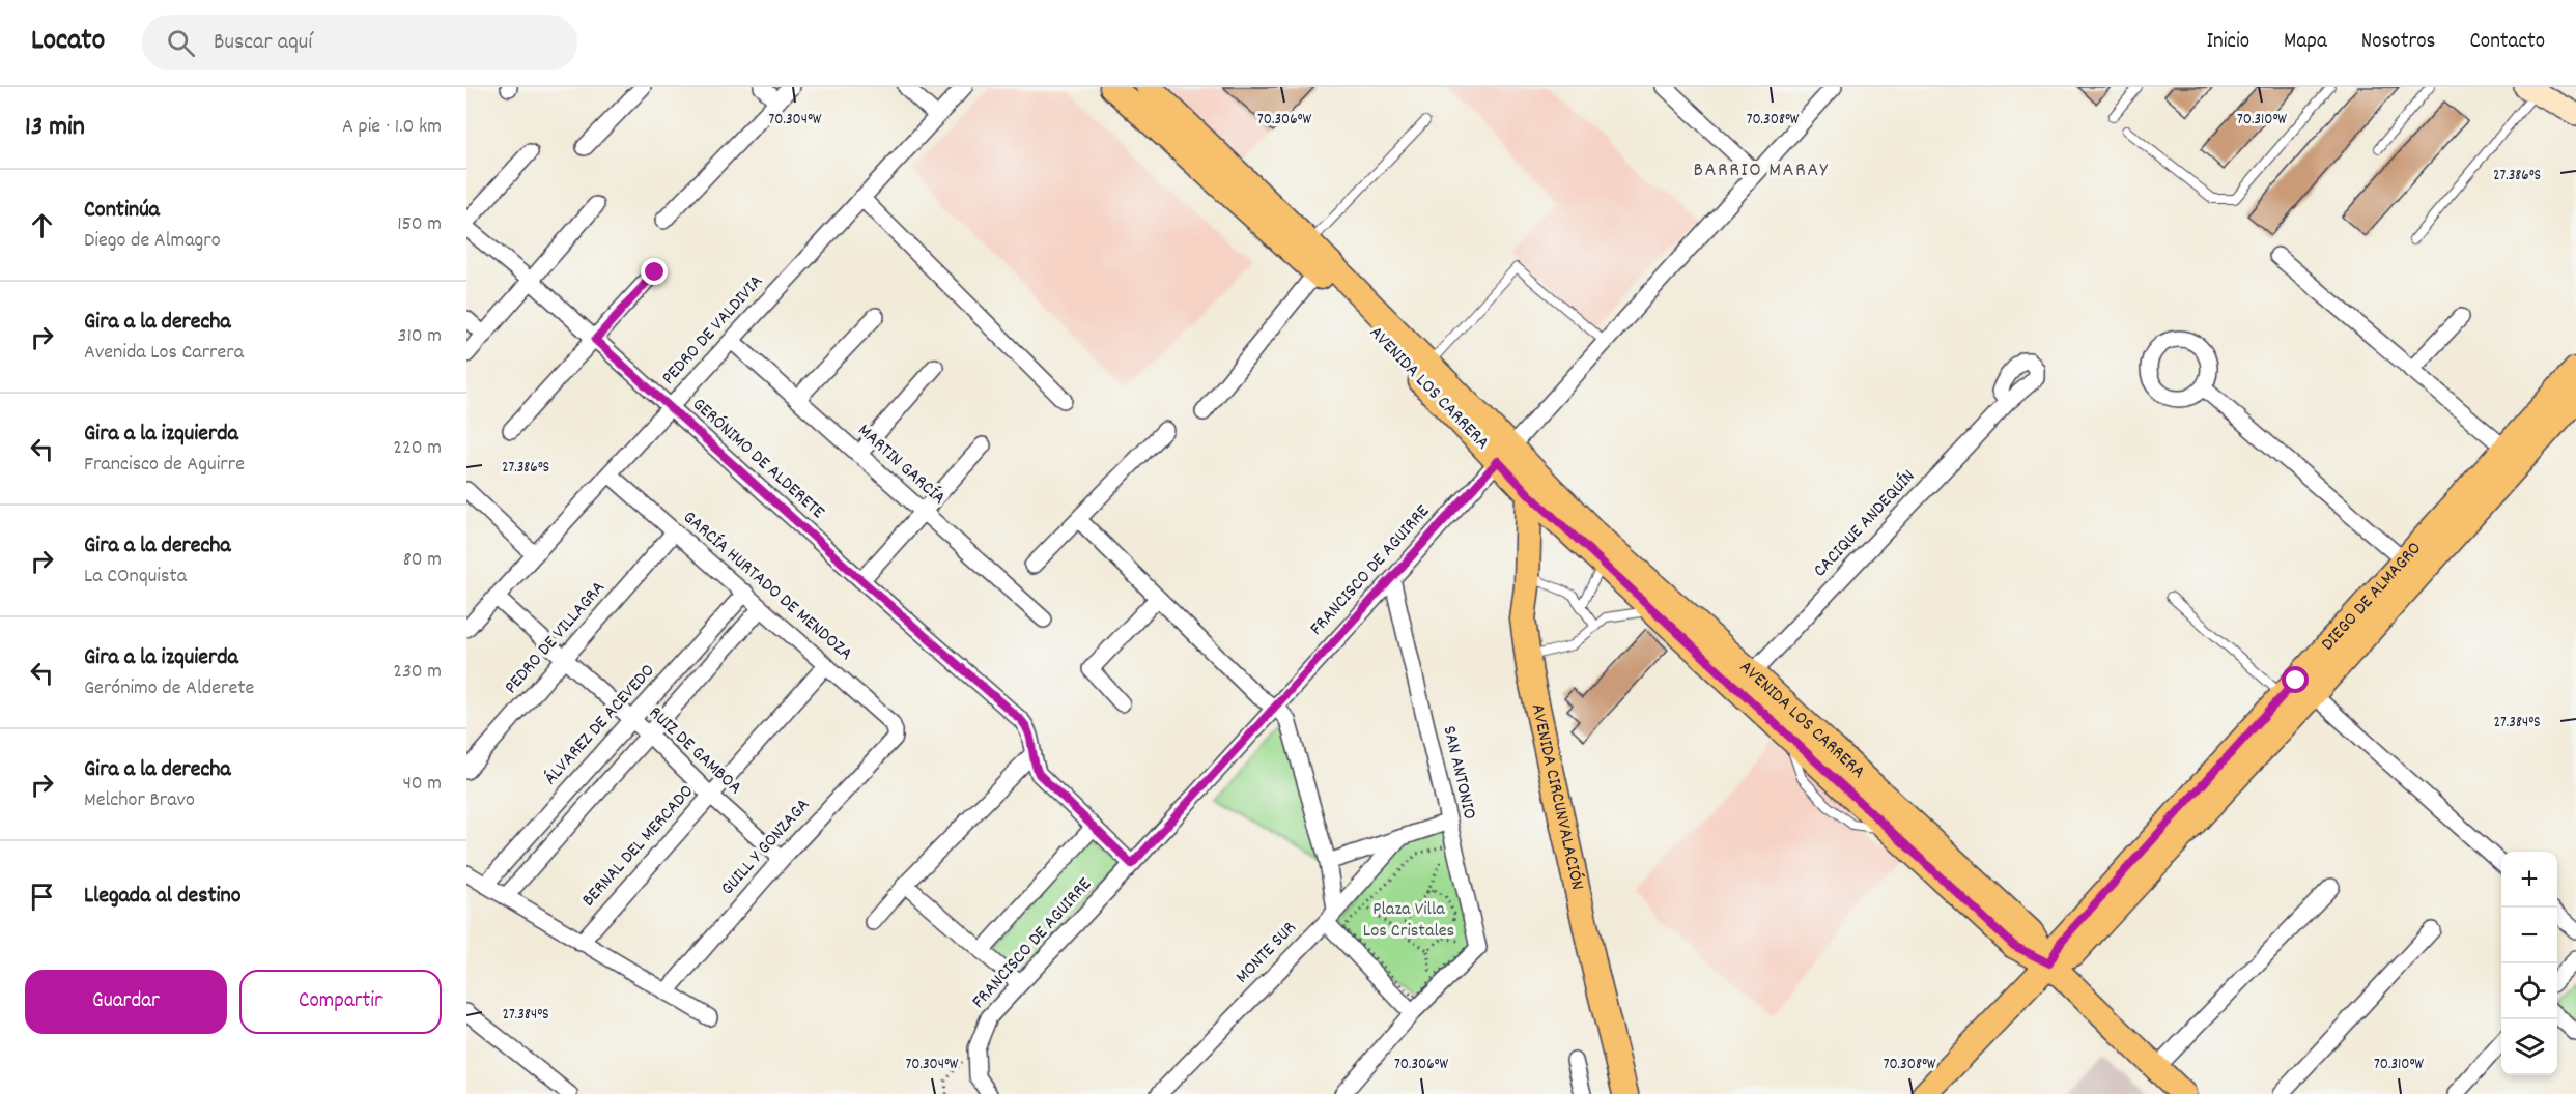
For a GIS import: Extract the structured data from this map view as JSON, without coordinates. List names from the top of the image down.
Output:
{
  "streets": {
    "main road": ["AVENIDA LOS CARRERA", "DIEGO DE ALMAGRO", "AVENIDA CIRCUNVALACIÓN"],
    "street": [
      "PEDRO DE VALDIVIA",
      "GERÓNIMO DE ALDERETE",
      "MARTIN GARCÍA",
      "CACIQUE ANDEQUÍN",
      "FRANCISCO DE AGUIRRE",
      "GARCÍA HURTADO DE MENDOZA",
      "PEDRO DE VILLAGRA",
      "ÁLVAREZ DE ACEVEDO",
      "RUIZ DE GAMBOA",
      "SAN ANTONIO",
      "BERNAL DEL MERCADO",
      "GUILL Y GONZAGA",
      "MONTE SUR"
    ]
  },
  "crossings": [
    ["PEDRO DE VALDIVIA", "GERÓNIMO DE ALDERETE"],
    ["PEDRO DE VALDIVIA", "MARTIN GARCÍA"],
    ["PEDRO DE VALDIVIA", "GARCÍA HURTADO DE MENDOZA"],
    ["PEDRO DE VALDIVIA", "RUIZ DE GAMBOA"],
    ["AVENIDA LOS CARRERA", "CACIQUE ANDEQUÍN"],
    ["AVENIDA LOS CARRERA", "FRANCISCO DE AGUIRRE"],
    ["AVENIDA LOS CARRERA", "DIEGO DE ALMAGRO"],
    ["AVENIDA LOS CARRERA", "AVENIDA CIRCUNVALACIÓN"],
    ["FRANCISCO DE AGUIRRE", "SAN ANTONIO"],
    ["GARCÍA HURTADO DE MENDOZA", "PEDRO DE VILLAGRA"],
    ["GARCÍA HURTADO DE MENDOZA", "ÁLVAREZ DE ACEVEDO"],
    ["GARCÍA HURTADO DE MENDOZA", "BERNAL DEL MERCADO"],
    ["GARCÍA HURTADO DE MENDOZA", "GUILL Y GONZAGA"],
    ["PEDRO DE VILLAGRA", "RUIZ DE GAMBOA"],
    ["ÁLVAREZ DE ACEVEDO", "RUIZ DE GAMBOA"],
    ["RUIZ DE GAMBOA", "BERNAL DEL MERCADO"],
    ["RUIZ DE GAMBOA", "GUILL Y GONZAGA"]
  ],
  "districts": ["BARRIO MARAY"],
  "parks": ["Plaza Villa Los Cristales"],
  "page": {
    "header": "Locato",
    "search": "Buscar aquí",
    "nav": [
      "Inicio",
      "Mapa",
      "Nosotros",
      "Contacto"
    ],
    "heading": ["13 min", "A pie · 1.0 km"],
    "list": [
      ["Continúa", "Diego de Almagro", "150 m"],
      ["Gira a la derecha", "Avenida Los Carrera", "310 m"],
      ["Gira a la izquierda", "Francisco de Aguirre", "220 m"],
      ["Gira a la derecha", "La COnquista", "80 m"],
      ["Gira a la izquierda", "Gerónimo de Alderete", "230 m"],
      ["Gira a la derecha", "Melchor Bravo", "40 m"],
      "Llegada al destino"
    ],
    "map_buttons": ["+", "−"],
    "buttons": ["Guardar", "Compartir"]
  },
  "coordinates": [
    "70.304°W",
    "70.306°W",
    "70.308°W",
    "70.310°W",
    "27.386°S",
    "27.384°S"
  ]
}
